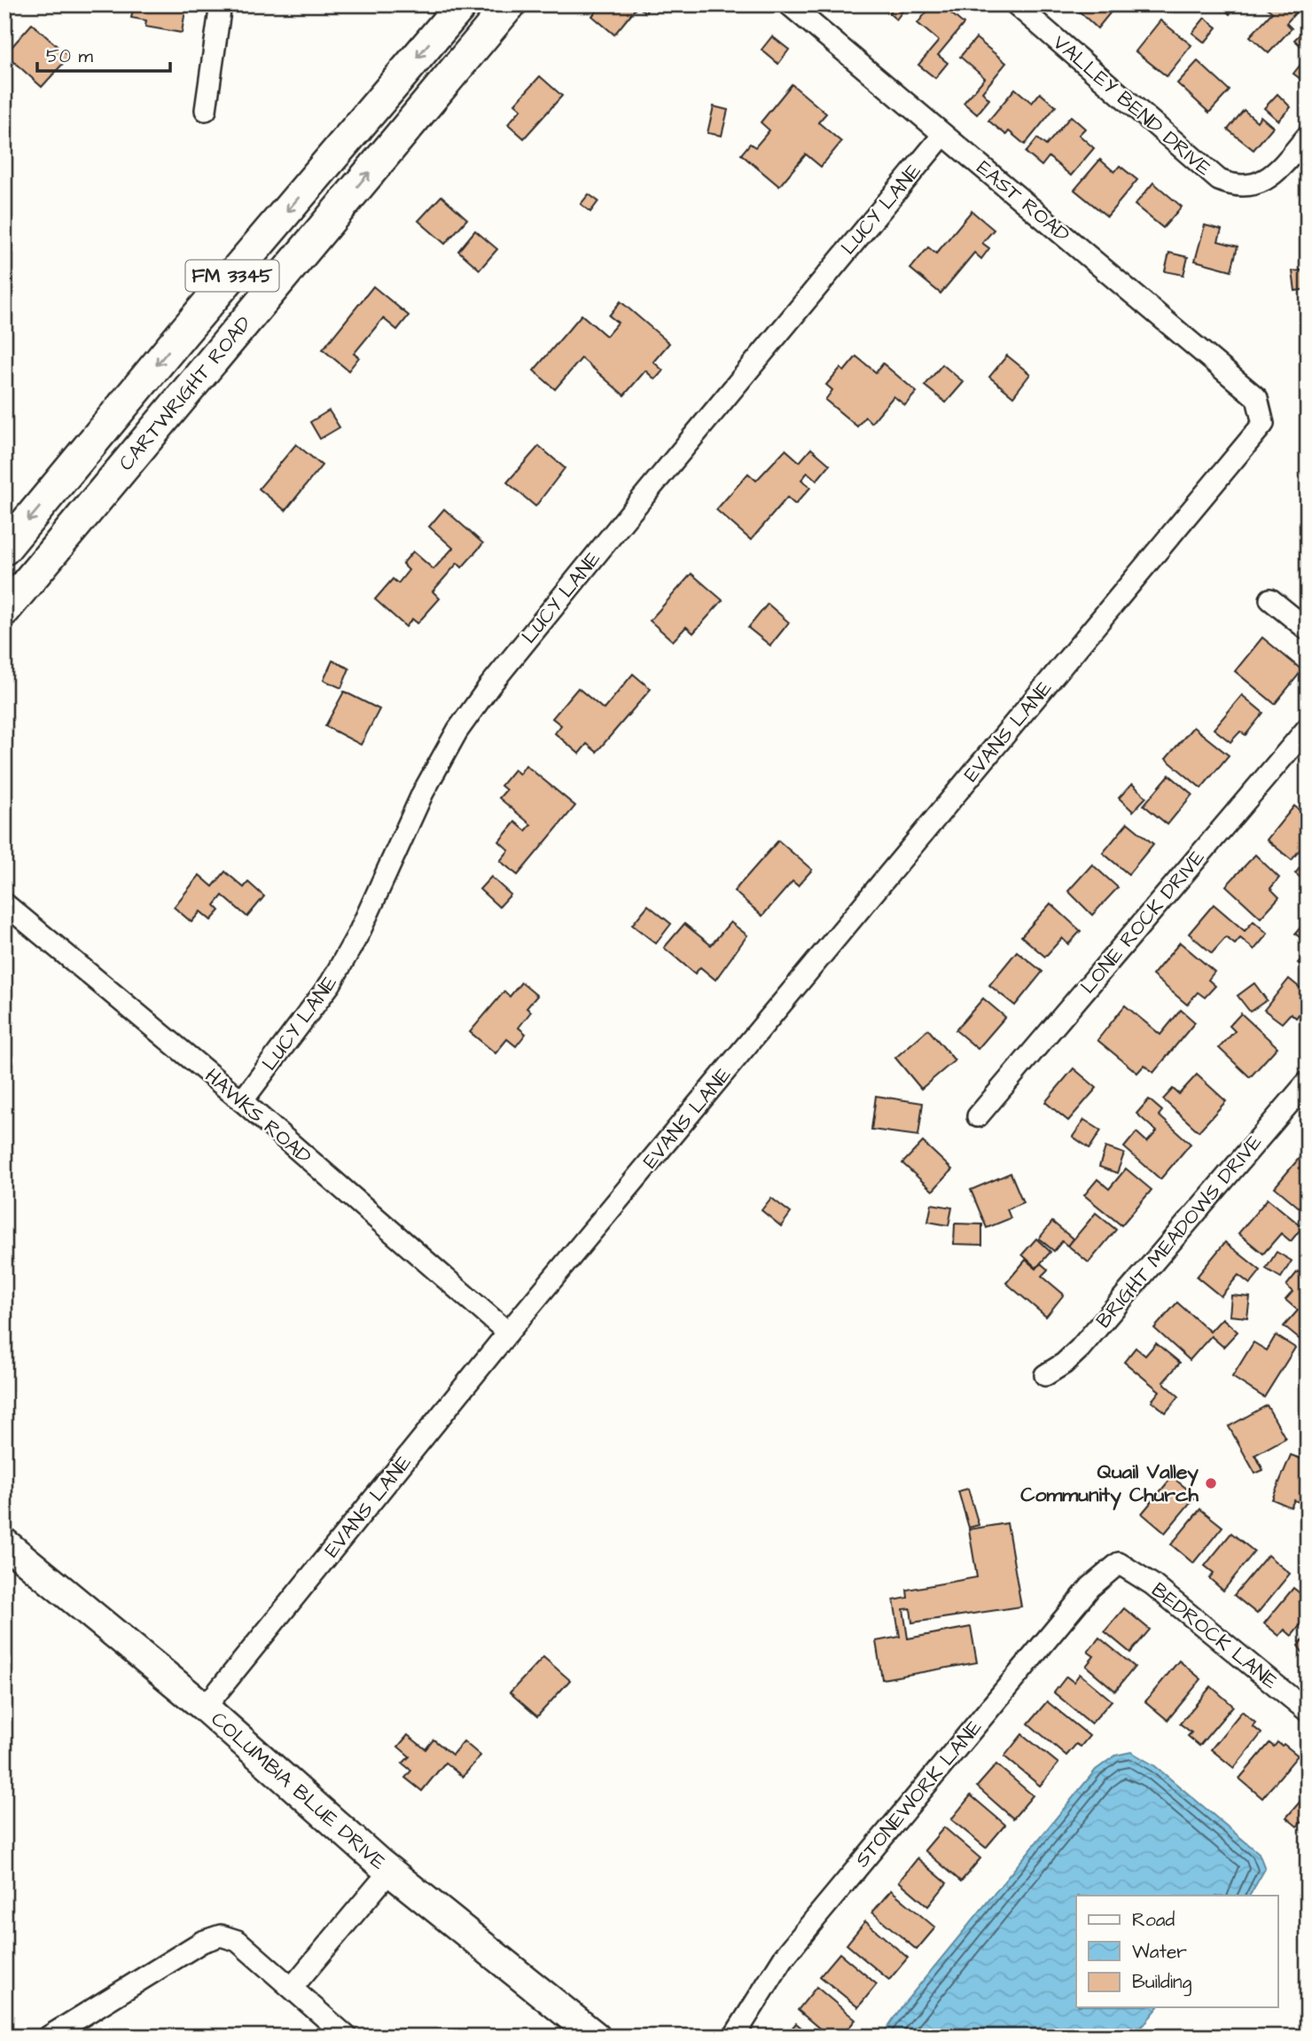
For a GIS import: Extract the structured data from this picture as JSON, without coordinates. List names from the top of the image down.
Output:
{
  "streets": {
    "main road": ["FM 3345", "CARTWRIGHT ROAD"],
    "street": [
      "VALLEY BEND DRIVE",
      "EAST ROAD",
      "LUCY LANE",
      "EVANS LANE",
      "LONE ROCK DRIVE",
      "HAWKS ROAD",
      "BRIGHT MEADOWS DRIVE",
      "BEDROCK LANE",
      "COLUMBIA BLUE DRIVE",
      "STONEWORK LANE"
    ]
  },
  "crossings": [
    ["EAST ROAD", "LUCY LANE"],
    ["EAST ROAD", "EVANS LANE"],
    ["LUCY LANE", "HAWKS ROAD"],
    ["EVANS LANE", "HAWKS ROAD"],
    ["EVANS LANE", "COLUMBIA BLUE DRIVE"],
    ["BEDROCK LANE", "STONEWORK LANE"]
  ],
  "places": ["Quail Valley Community Church"],
  "legend": ["Road", "Water", "Building"],
  "scale_bar": "50 m"
}
